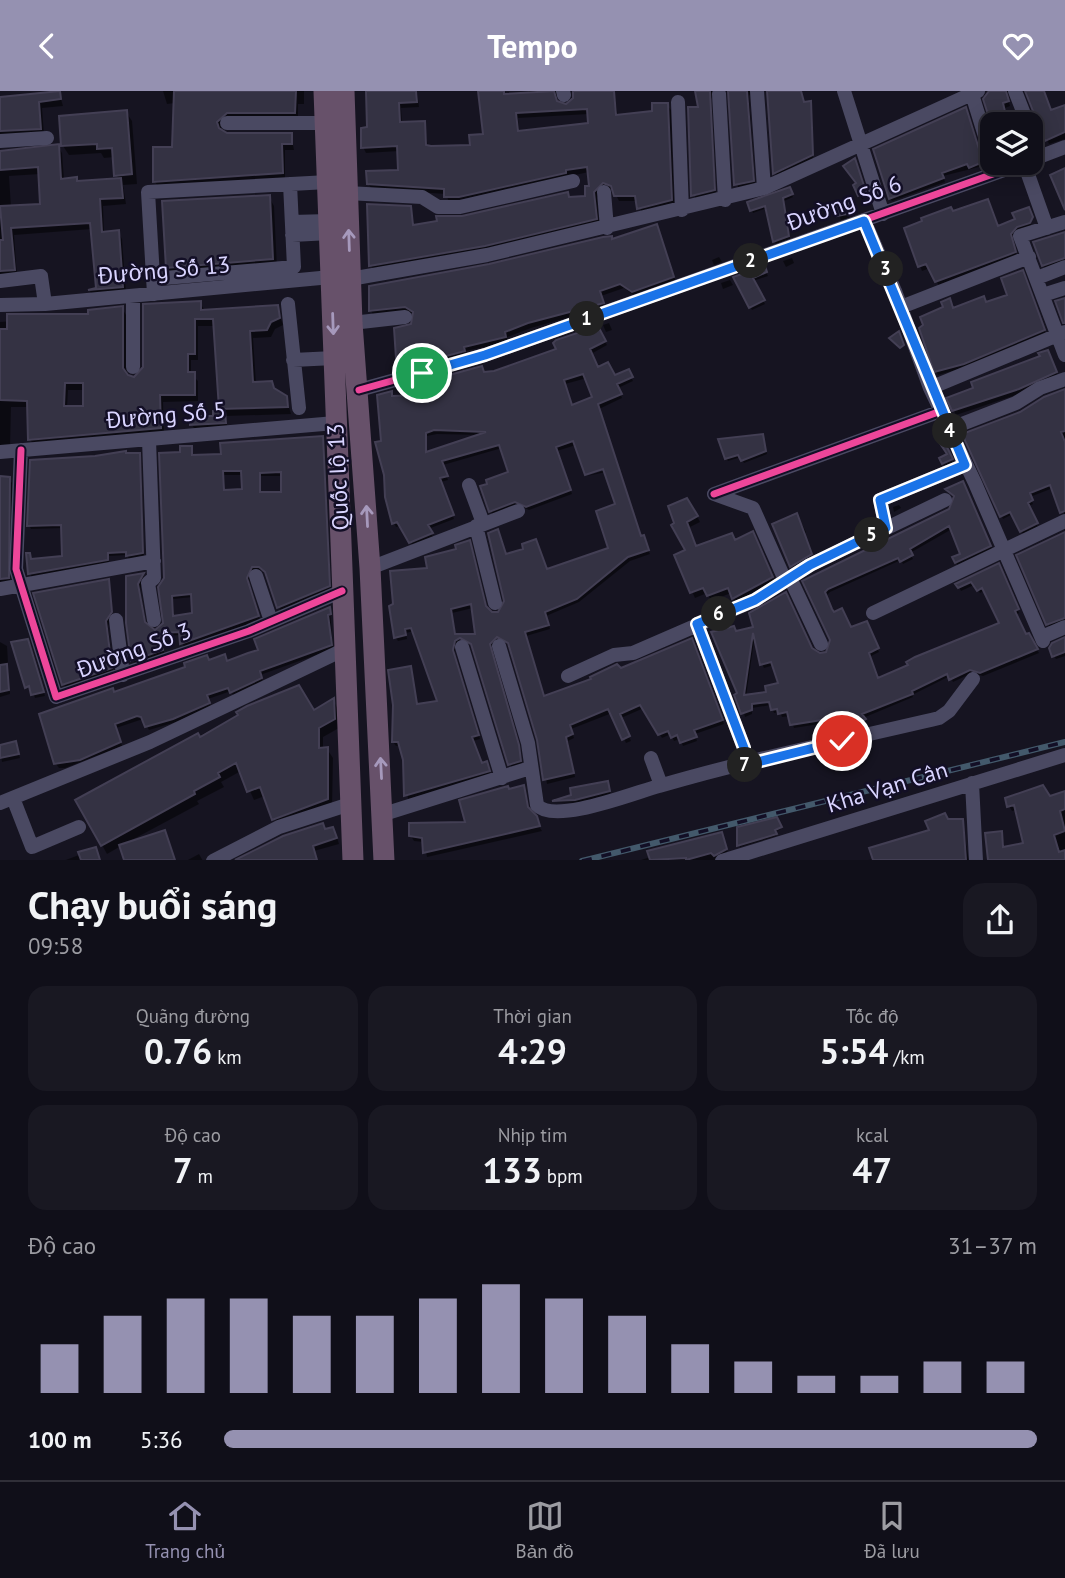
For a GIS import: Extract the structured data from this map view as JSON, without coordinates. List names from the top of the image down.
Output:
{
  "streets": {
    "highway": ["Quốc lộ 13"],
    "street": [
      "Đường Số 6",
      "Đường Số 13",
      "Đường Số 5",
      "Đường Số 3",
      "Kha Vạn Cân"
    ]
  },
  "crossings": [
    ["Đường Số 6", "Quốc lộ 13"],
    ["Đường Số 13", "Quốc lộ 13"],
    ["Đường Số 5", "Quốc lộ 13"],
    ["Đường Số 5", "Đường Số 3"],
    ["Quốc lộ 13", "Đường Số 3"]
  ],
  "page": {
    "header": "Tempo",
    "pins": [
      "2",
      "3",
      "1",
      "4",
      "5",
      "6",
      "7"
    ],
    "heading": ["Chạy buổi sáng", "09:58"],
    "stats": [
      ["Quãng đường", "0.76 km"],
      ["Thời gian", "4:29"],
      ["Tốc độ", "5:54 /km"],
      ["Độ cao", "7 m"],
      ["Nhịp tim", "133 bpm"],
      ["kcal", "47"]
    ],
    "chart": ["Độ cao", "31–37 m"],
    "list": [
      {
        "name": "100 m",
        "note": "5:36"
      }
    ],
    "tabs": ["Trang chủ", "Bản đồ", "Đã lưu"]
  }
}
